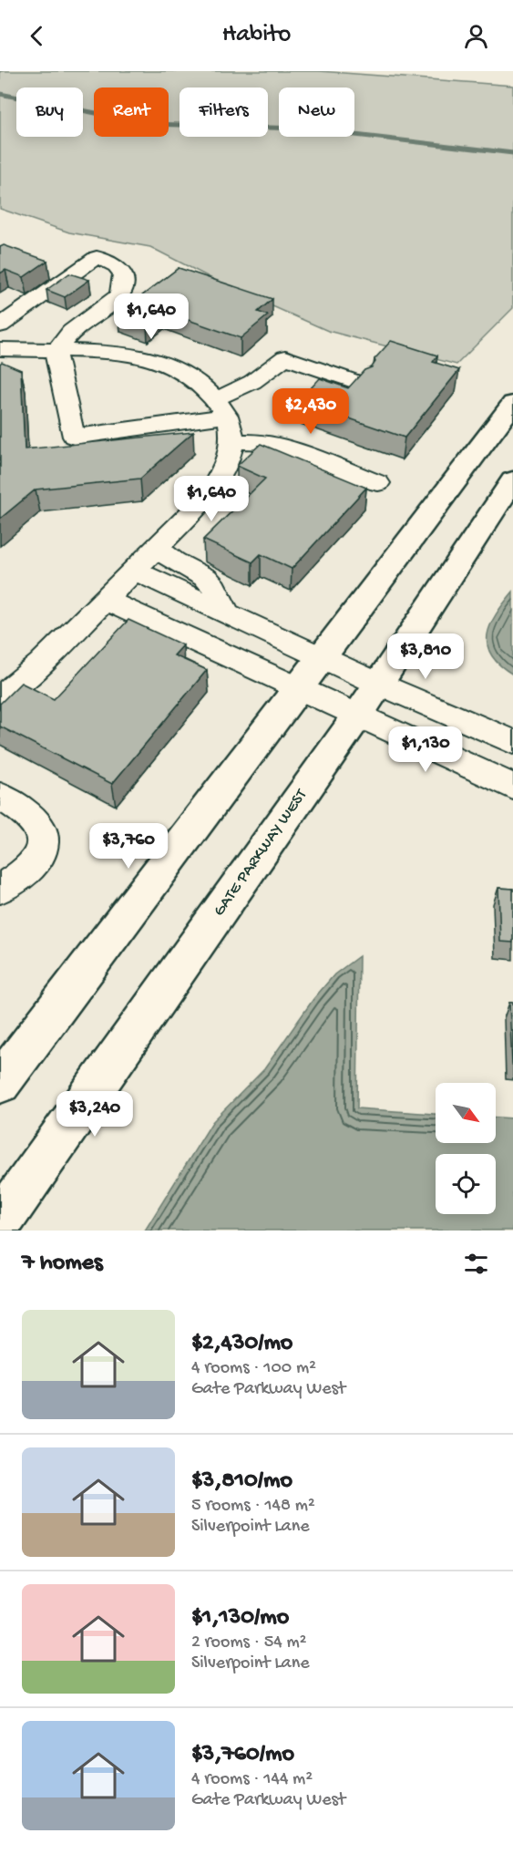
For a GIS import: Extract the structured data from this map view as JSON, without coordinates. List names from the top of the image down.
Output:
{
  "streets": {
    "main road": ["GATE PARKWAY WEST"]
  },
  "north": "bottom right",
  "page": {
    "header": "Habito",
    "chip": [
      "Buy",
      "Rent",
      "Filters",
      "New"
    ],
    "price": [
      "$1,640",
      "$2,430",
      "$1,640",
      "$3,810",
      "$1,130",
      "$3,760",
      "$3,240"
    ],
    "heading": "7 homes",
    "list": [
      {
        "name": "$2,430/mo",
        "note": "4 rooms · 100 m² · Gate Parkway West"
      },
      {
        "name": "$3,810/mo",
        "note": "5 rooms · 148 m² · Silverpoint Lane"
      },
      {
        "name": "$1,130/mo",
        "note": "2 rooms · 54 m² · Silverpoint Lane"
      },
      {
        "name": "$3,760/mo",
        "note": "4 rooms · 144 m² · Gate Parkway West"
      }
    ]
  }
}
